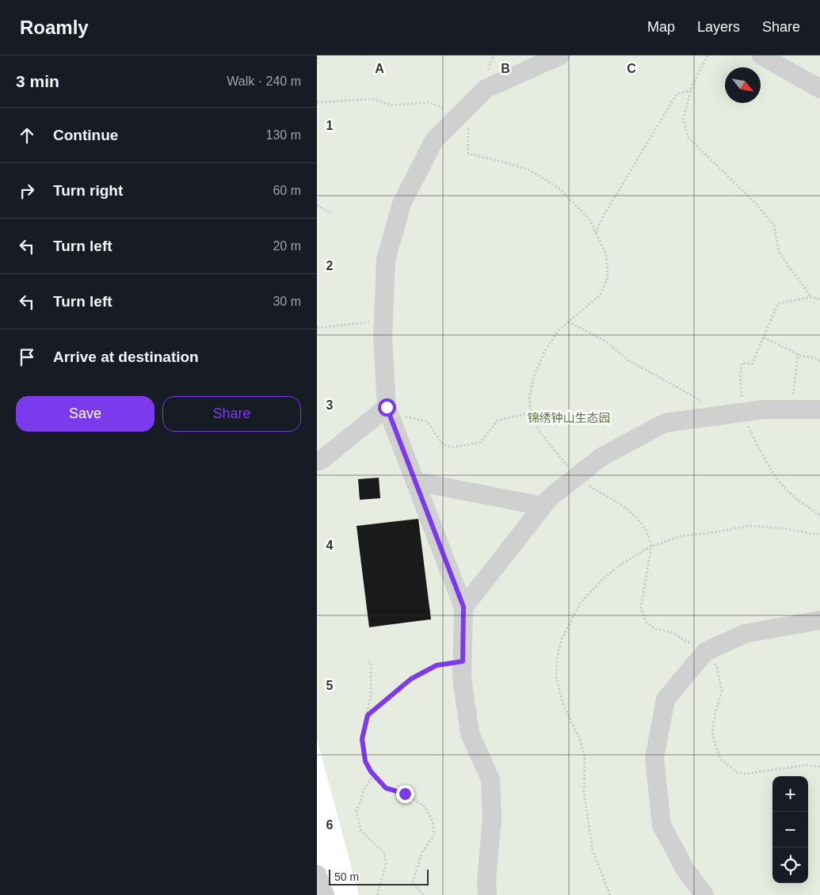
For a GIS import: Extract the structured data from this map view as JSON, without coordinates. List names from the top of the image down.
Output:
{
  "parks": ["锦绣钟山生态园"],
  "scale_bar": "50 m",
  "north": "bottom right",
  "page": {
    "header": "Roamly",
    "nav": ["Map", "Layers", "Share"],
    "heading": ["3 min", "Walk · 240 m"],
    "list": [
      ["Continue", "130 m"],
      ["Turn right", "60 m"],
      ["Turn left", "20 m"],
      ["Turn left", "30 m"],
      "Arrive at destination"
    ],
    "buttons": ["Save", "Share"],
    "map_buttons": ["+", "−"],
    "scale": "50 m"
  },
  "grid": {
    "columns": ["A", "B", "C"],
    "rows": [
      "1",
      "2",
      "3",
      "4",
      "5",
      "6"
    ]
  }
}
